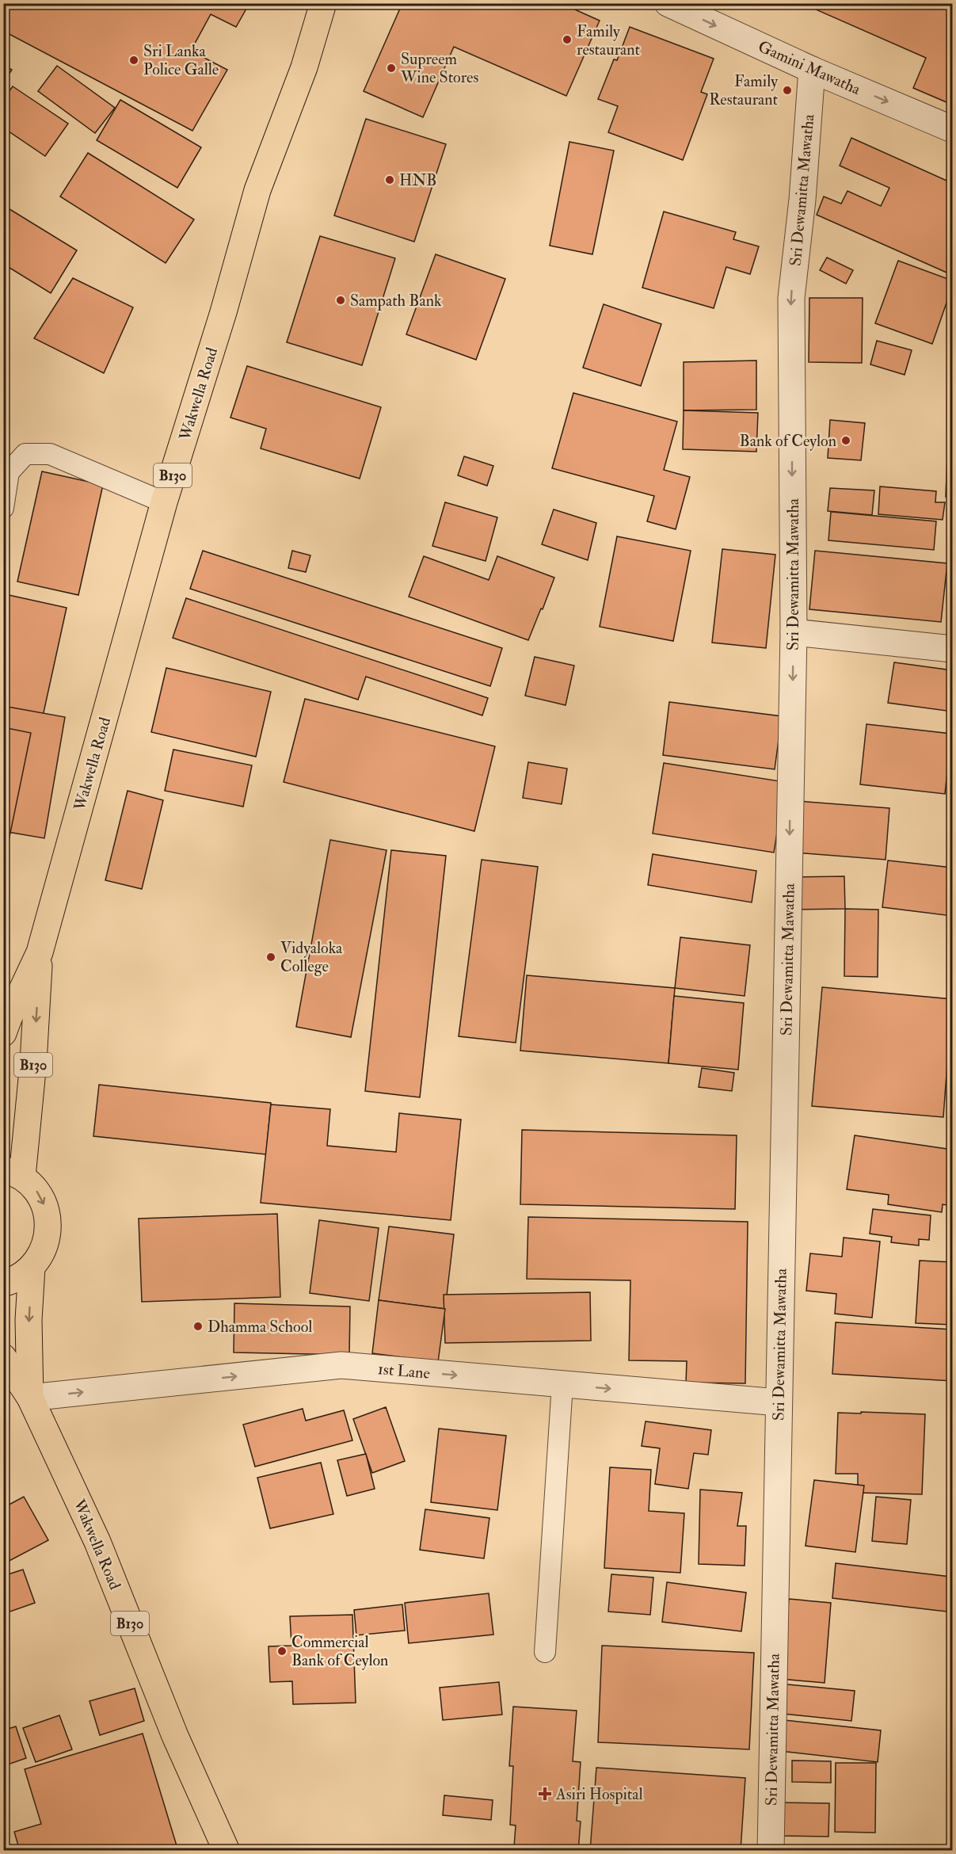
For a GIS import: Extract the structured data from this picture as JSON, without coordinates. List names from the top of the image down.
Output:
{
  "streets": {
    "main road": ["Wakwella Road", "B130"],
    "street": ["Gamini Mawatha", "Sri Dewamitta Mawatha", "1st Lane"]
  },
  "crossings": [
    ["Gamini Mawatha", "Sri Dewamitta Mawatha"],
    ["Sri Dewamitta Mawatha", "1st Lane"],
    ["Wakwella Road", "1st Lane"]
  ],
  "one_way": ["Gamini Mawatha", "Sri Dewamitta Mawatha", "1st Lane"],
  "places": {
    "other": [
      "Family restaurant",
      "Sri Lanka Police Galle",
      "Supreem Wine Stores",
      "Family Restaurant",
      "HNB",
      "Sampath Bank",
      "Bank of Ceylon",
      "Vidyaloka College",
      "Dhamma School",
      "Commercial Bank of Ceylon"
    ],
    "health": ["Asiri Hospital"]
  }
}
